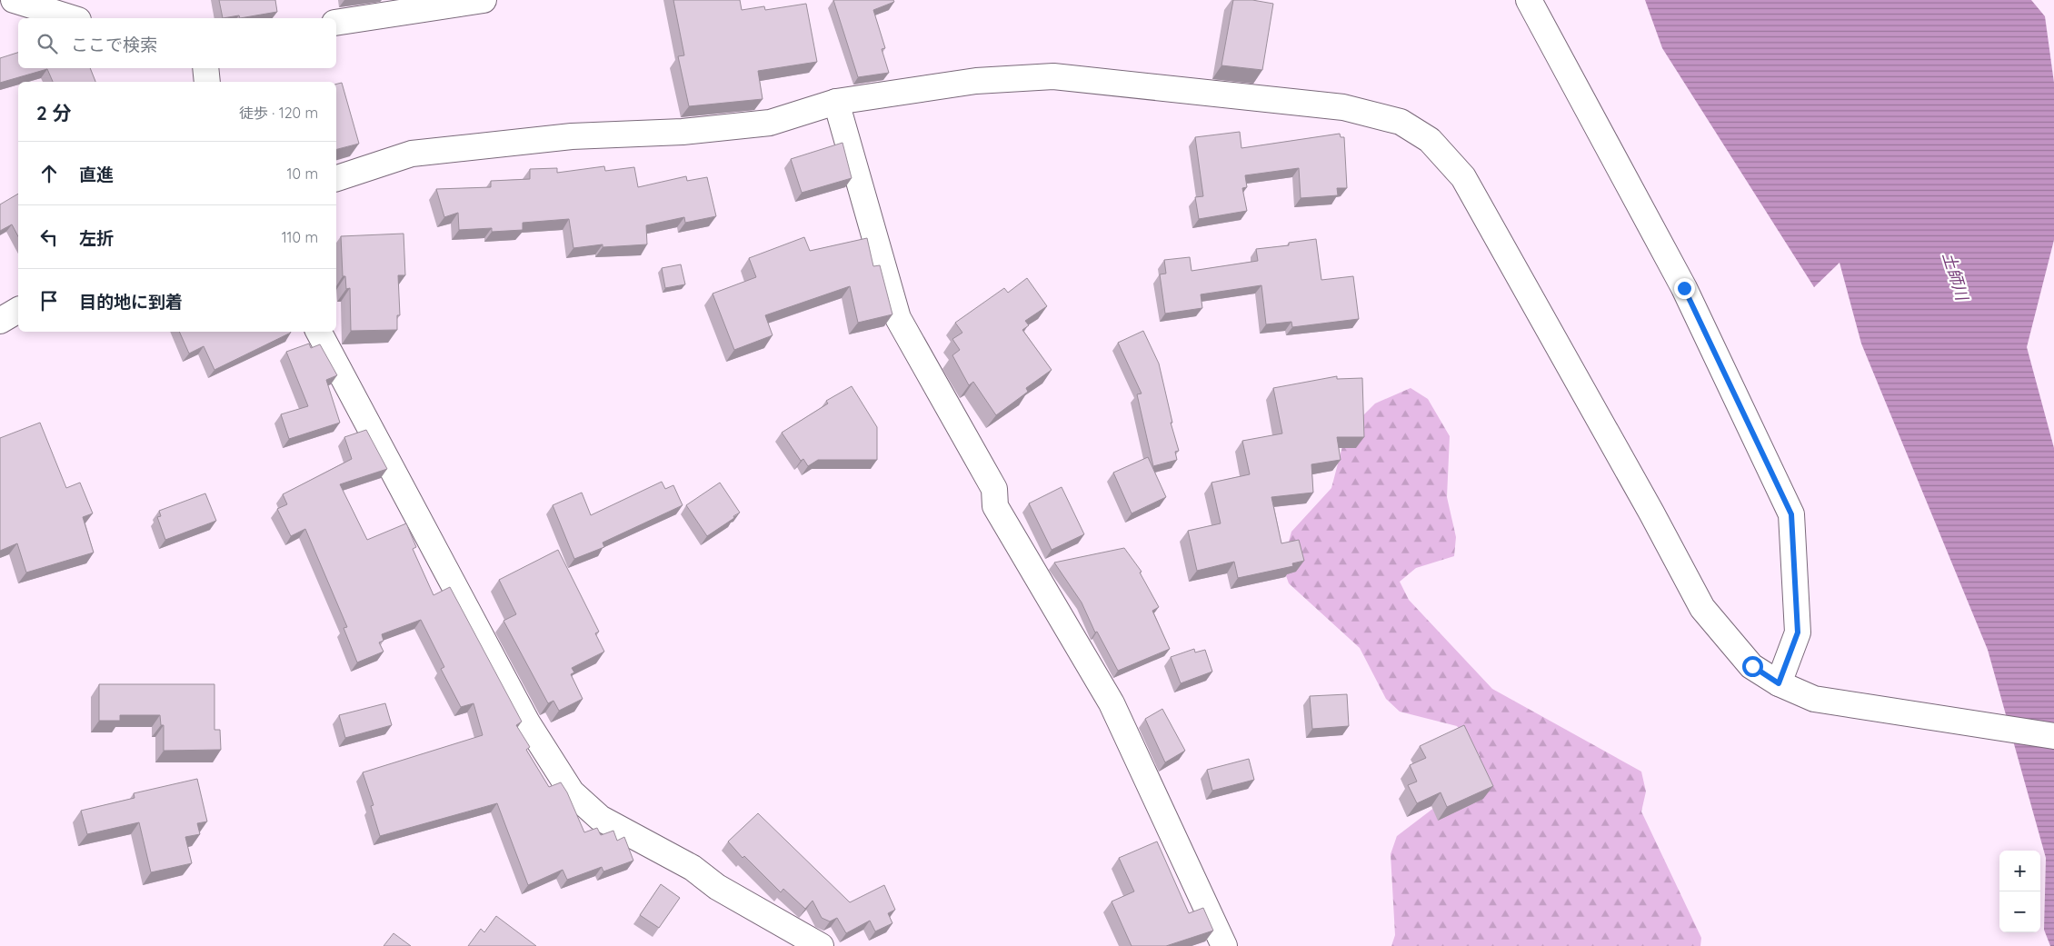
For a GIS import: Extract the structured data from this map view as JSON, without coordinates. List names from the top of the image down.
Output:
{
  "water": ["土師川"],
  "page": {
    "search": "ここで検索",
    "heading": ["2 分", "徒歩 · 120 m"],
    "list": [
      ["直進", "10 m"],
      ["左折", "110 m"],
      "目的地に到着"
    ],
    "map_buttons": ["+", "−"]
  }
}
